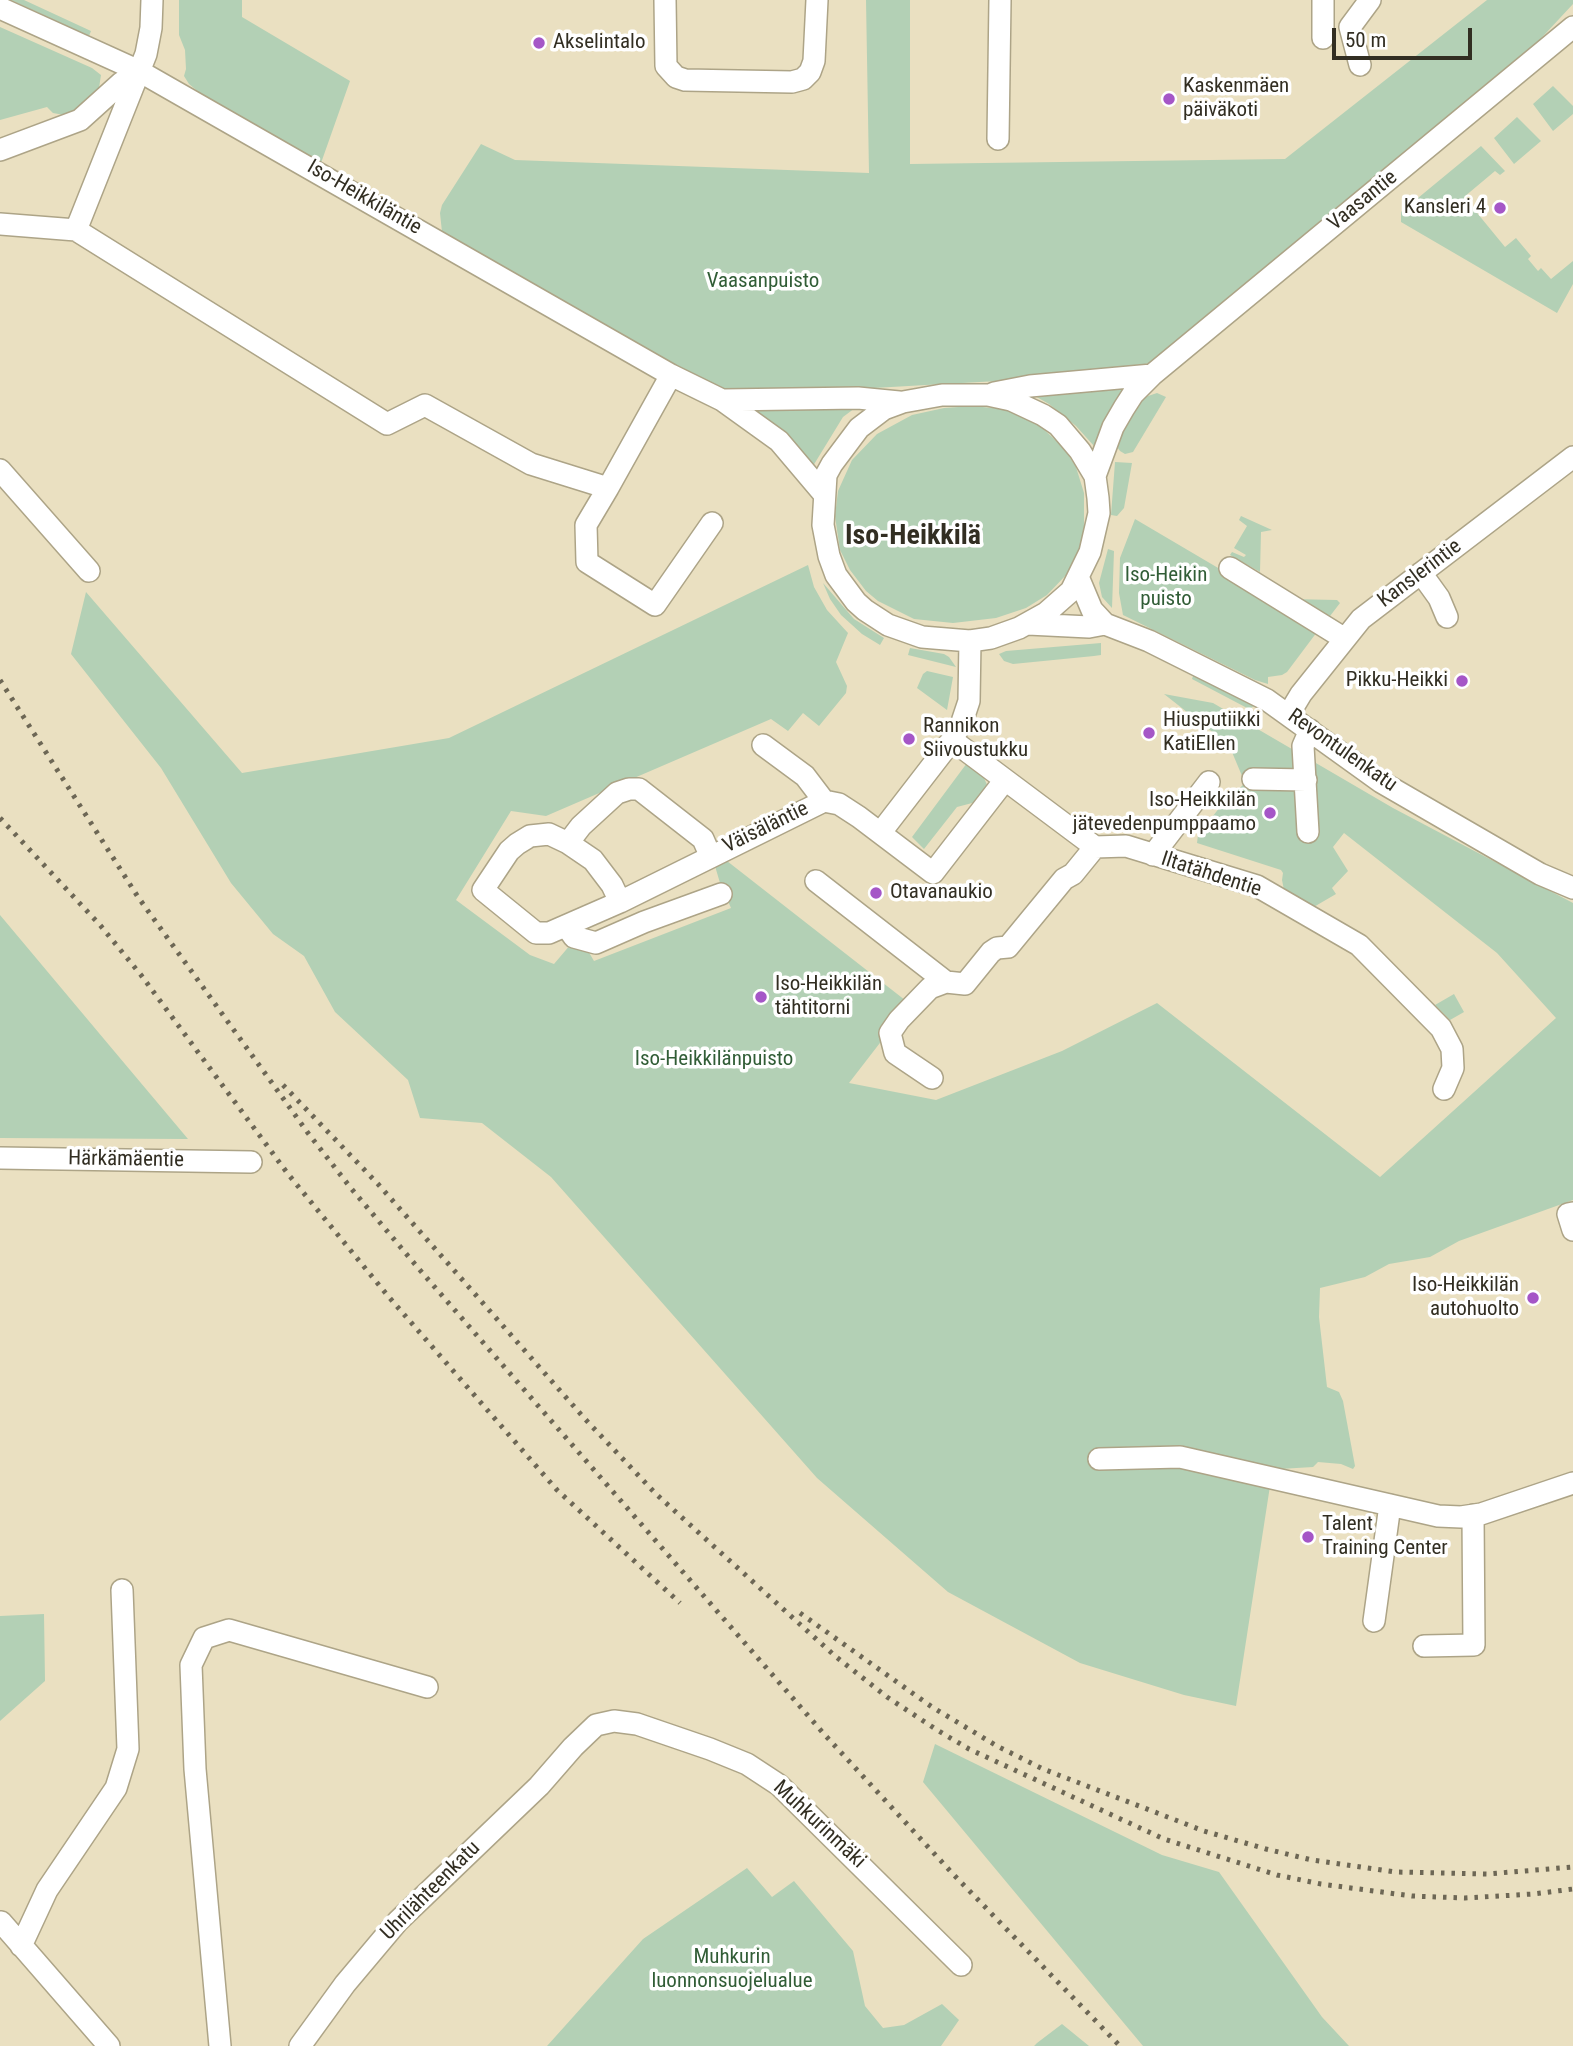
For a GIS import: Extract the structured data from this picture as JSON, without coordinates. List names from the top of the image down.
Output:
{
  "streets": {
    "street": [
      "Iso-Heikkiläntie",
      "Vaasantie",
      "Kanslerintie",
      "Revontulenkatu",
      "Väisäläntie",
      "Iltatähdentie",
      "Härkämäentie",
      "Muhkurinmäki",
      "Uhrilähteenkatu"
    ]
  },
  "crossings": [
    ["Kanslerintie", "Revontulenkatu"],
    ["Muhkurinmäki", "Uhrilähteenkatu"]
  ],
  "districts": ["Iso-Heikkilä"],
  "parks": [
    "Vaasanpuisto",
    "Iso-Heikin puisto",
    "Iso-Heikkilänpuisto",
    "Muhkurin luonnonsuojelualue"
  ],
  "places": [
    "Akselintalo",
    "Kaskenmäen päiväkoti",
    "Kansleri 4",
    "Pikku-Heikki",
    "Hiusputiikki KatiEllen",
    "Rannikon Siivoustukku",
    "Iso-Heikkilän jätevedenpumppaamo",
    "Otavanaukio",
    "Iso-Heikkilän tähtitorni",
    "Iso-Heikkilän autohuolto",
    "Talent Training Center"
  ],
  "scale_bar": "50 m"
}
